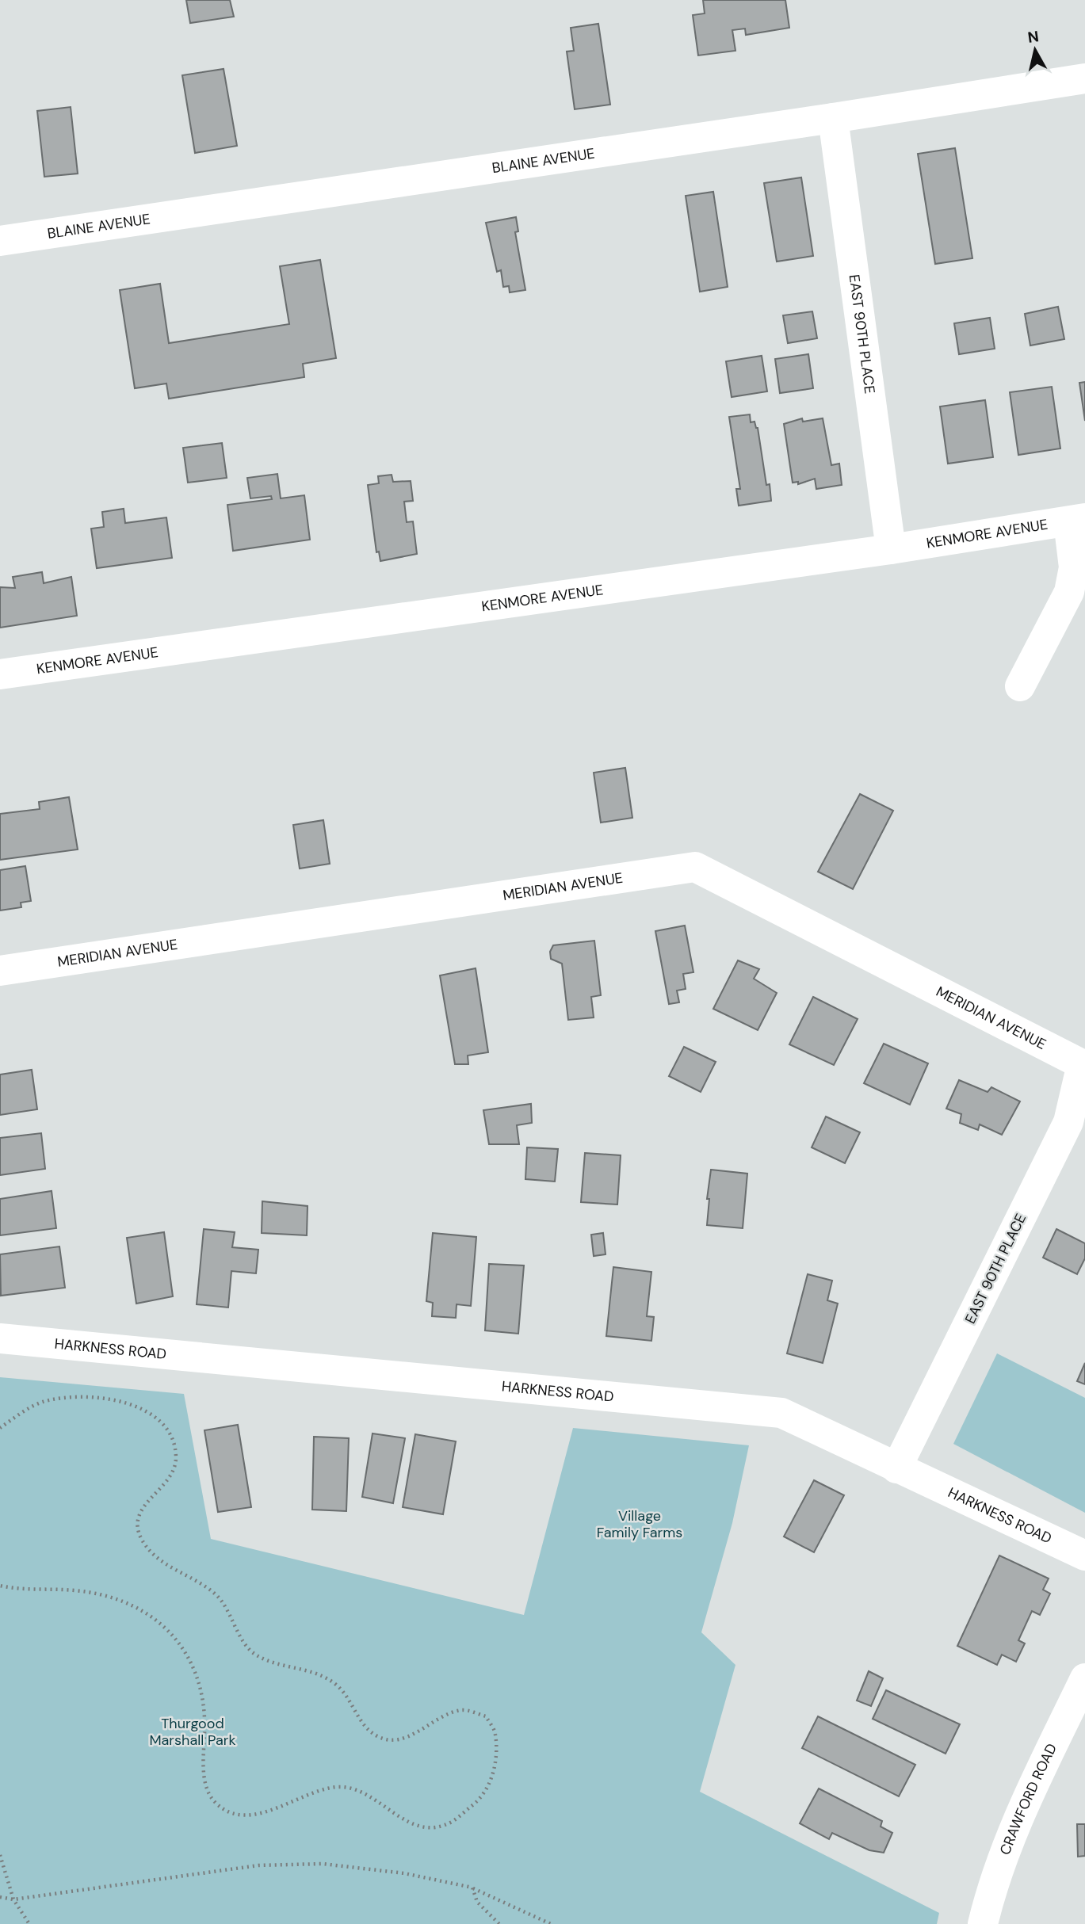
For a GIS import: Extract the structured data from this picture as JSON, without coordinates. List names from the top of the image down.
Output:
{
  "streets": {
    "street": [
      "BLAINE AVENUE",
      "EAST 90TH PLACE",
      "KENMORE AVENUE",
      "MERIDIAN AVENUE",
      "HARKNESS ROAD",
      "CRAWFORD ROAD"
    ]
  },
  "crossings": [
    ["BLAINE AVENUE", "EAST 90TH PLACE"],
    ["EAST 90TH PLACE", "KENMORE AVENUE"],
    ["EAST 90TH PLACE", "MERIDIAN AVENUE"],
    ["EAST 90TH PLACE", "HARKNESS ROAD"]
  ],
  "parks": ["Village Family Farms", "Thurgood Marshall Park"],
  "north": "top"
}
